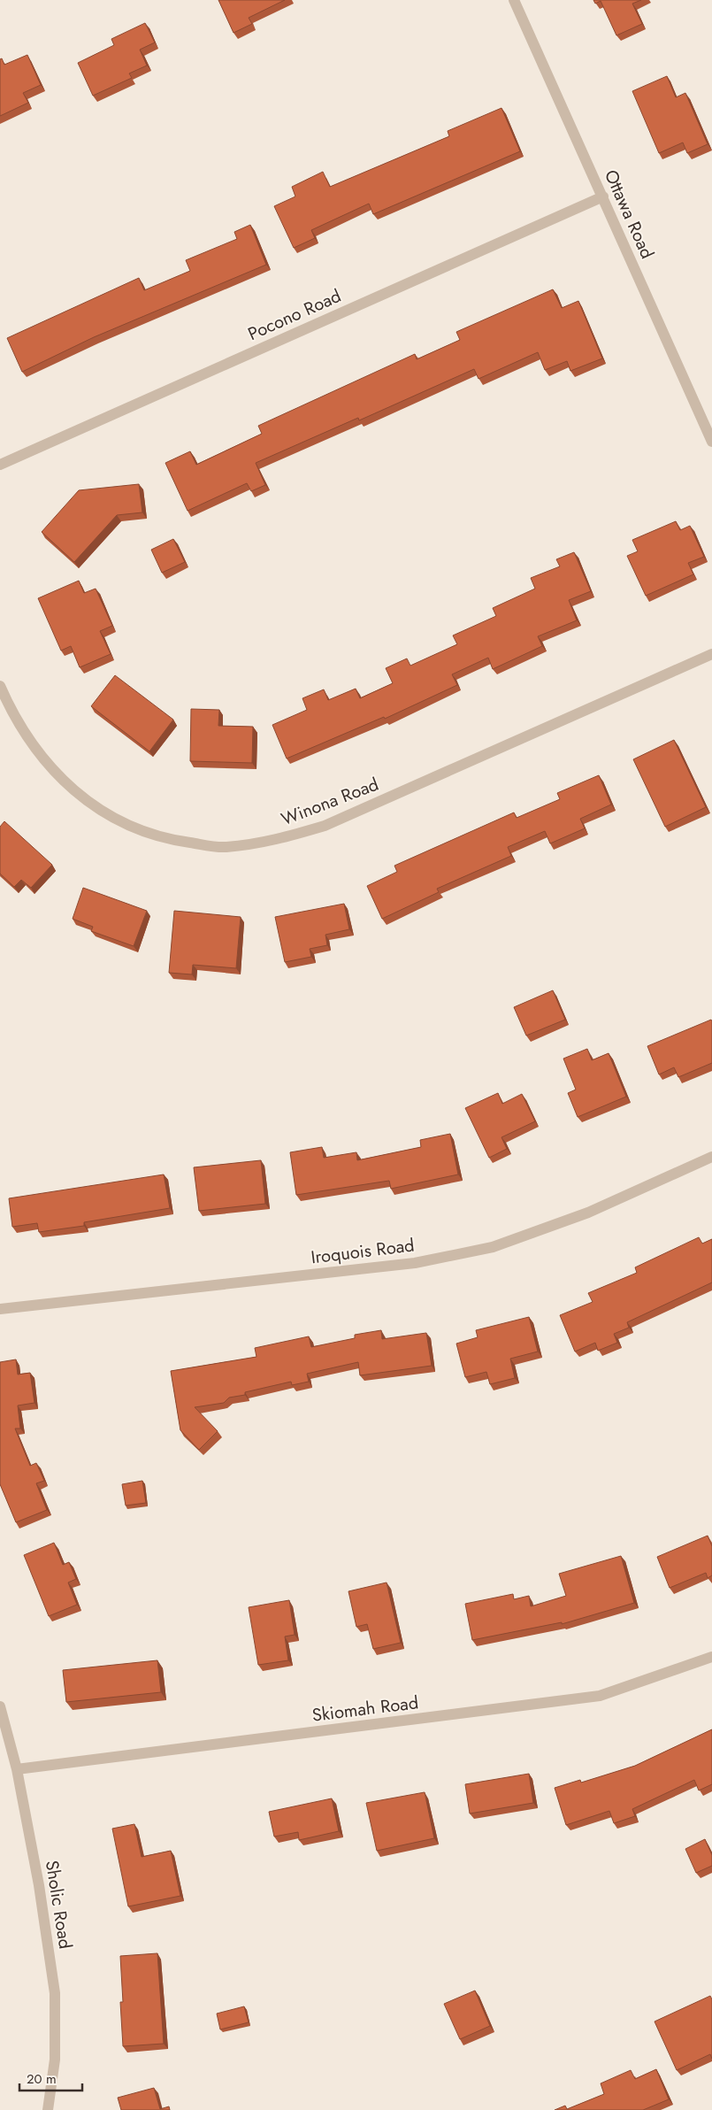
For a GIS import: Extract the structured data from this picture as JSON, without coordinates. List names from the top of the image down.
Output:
{
  "streets": {
    "street": [
      "Ottawa Road",
      "Pocono Road",
      "Winona Road",
      "Iroquois Road",
      "Skiomah Road",
      "Sholic Road"
    ]
  },
  "crossings": [
    ["Ottawa Road", "Pocono Road"],
    ["Skiomah Road", "Sholic Road"]
  ],
  "scale_bar": "20 m"
}
